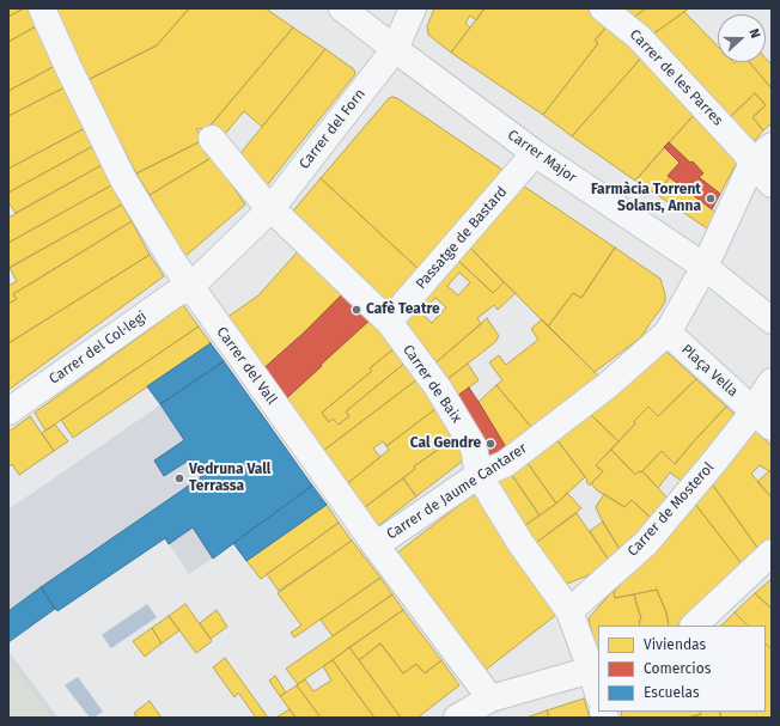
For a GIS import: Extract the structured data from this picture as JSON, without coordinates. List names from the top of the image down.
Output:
{
  "streets": {
    "street": [
      "Carrer de les Parres",
      "Carrer del Forn",
      "Carrer Major",
      "Passatge de Bastard",
      "Carrer del Col·legi",
      "Carrer del Vall",
      "Plaça Vella",
      "Carrer de Baix",
      "Carrer de Jaume Cantarer",
      "Carrer de Mosterol"
    ]
  },
  "crossings": [
    ["Carrer del Forn", "Carrer Major"],
    ["Carrer del Forn", "Carrer del Col·legi"],
    ["Carrer del Forn", "Carrer del Vall"],
    ["Carrer del Forn", "Carrer de Baix"],
    ["Carrer Major", "Passatge de Bastard"],
    ["Passatge de Bastard", "Carrer de Baix"],
    ["Carrer del Col·legi", "Carrer del Vall"],
    ["Carrer del Vall", "Carrer de Jaume Cantarer"],
    ["Plaça Vella", "Carrer de Jaume Cantarer"],
    ["Plaça Vella", "Carrer de Mosterol"],
    ["Carrer de Baix", "Carrer de Jaume Cantarer"],
    ["Carrer de Baix", "Carrer de Mosterol"]
  ],
  "places": [
    "Farmàcia Torrent Solans, Anna",
    "Cafè Teatre",
    "Cal Gendre",
    "Vedruna Vall Terrassa"
  ],
  "legend": ["Viviendas", "Comercios", "Escuelas"],
  "north": "right"
}
